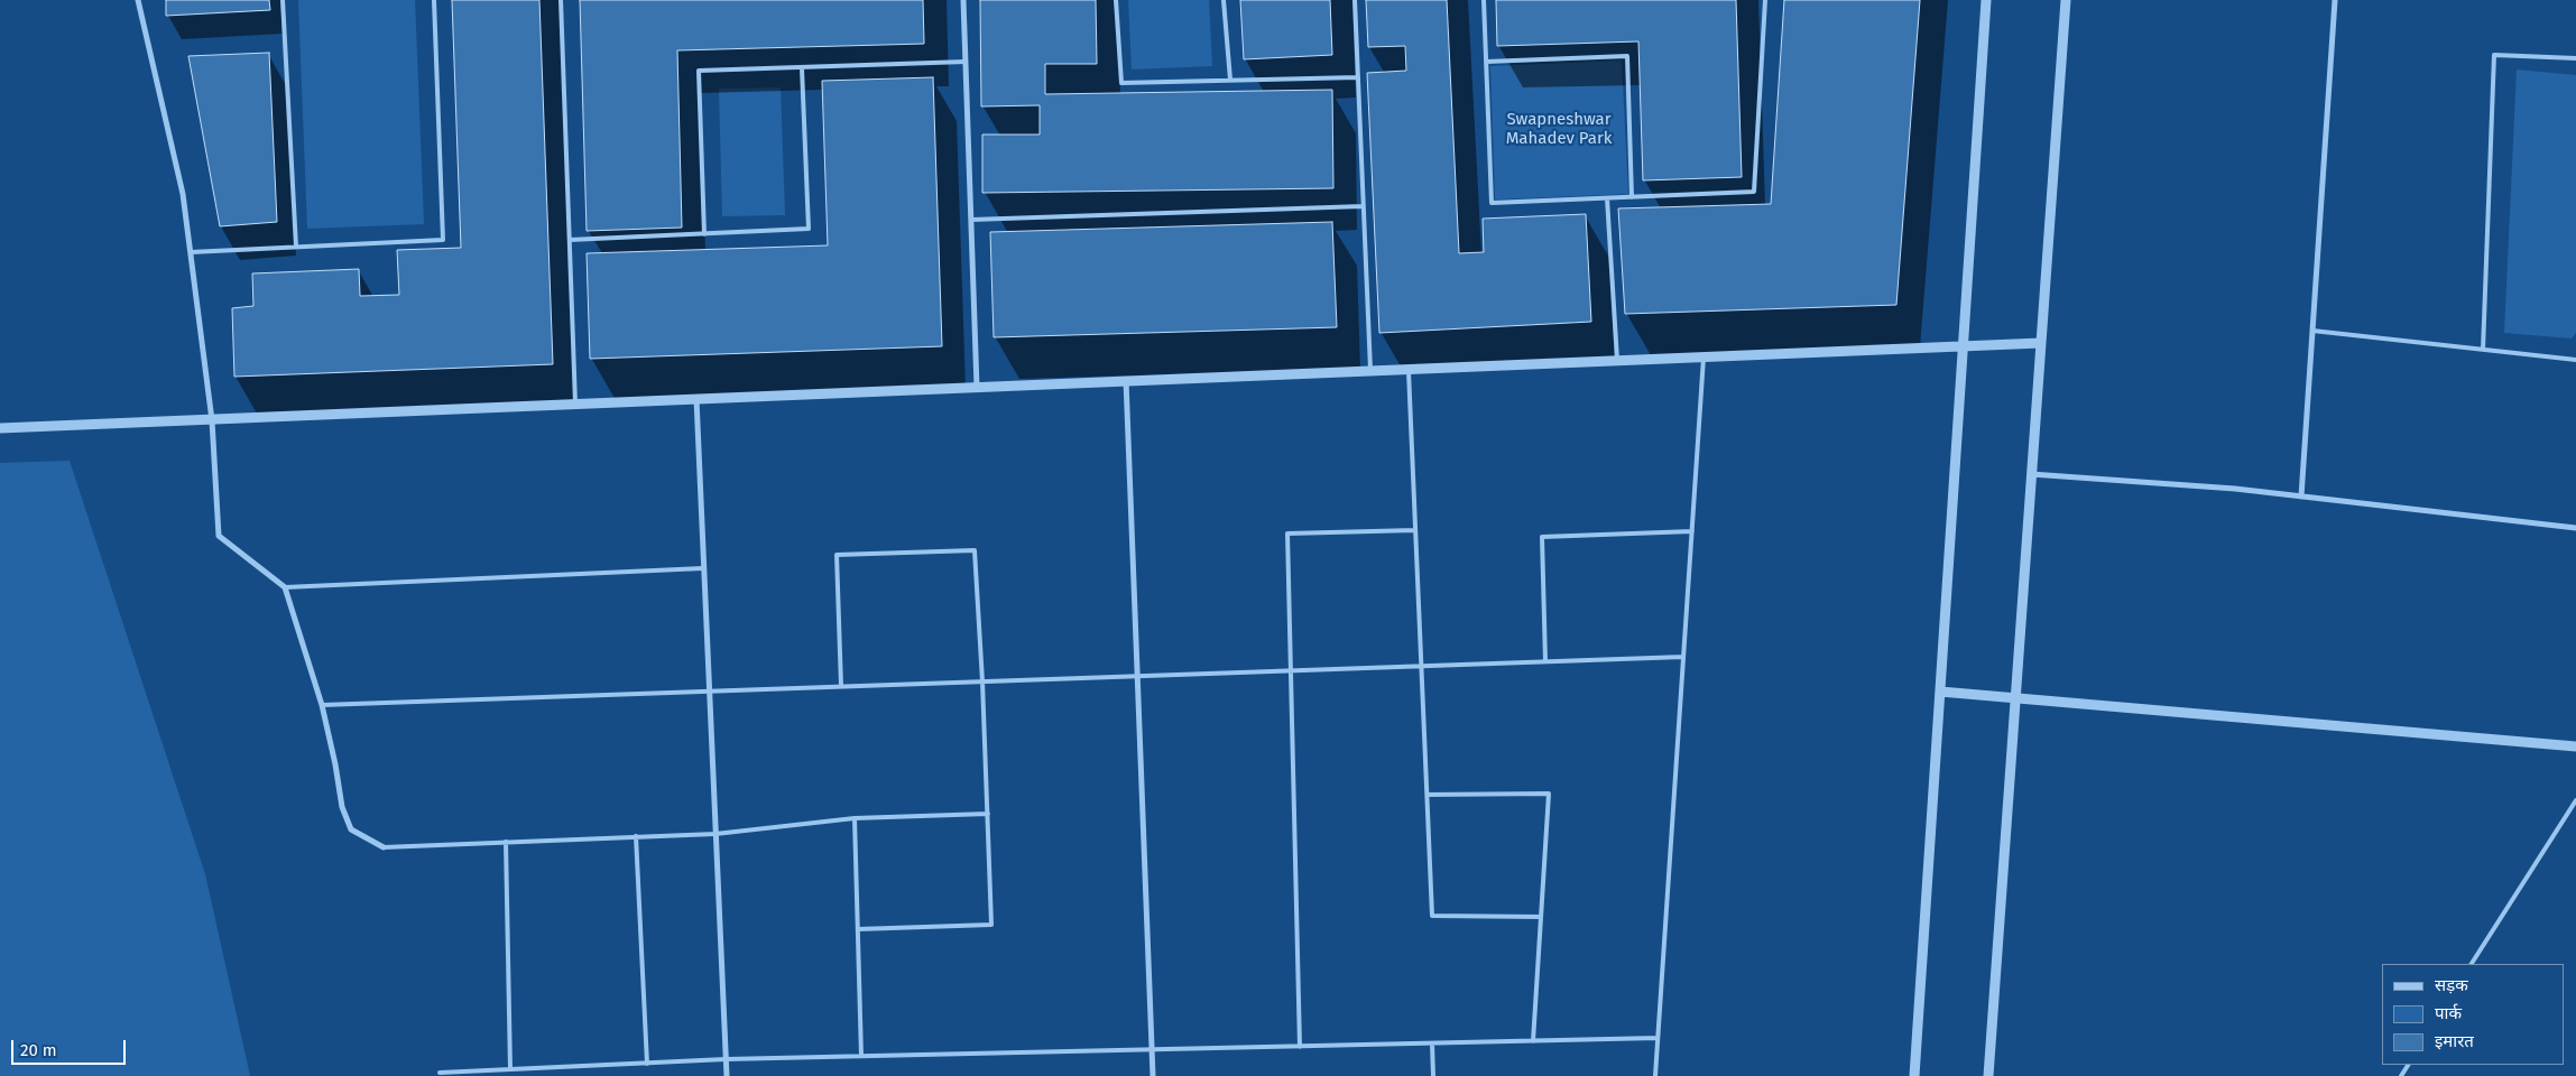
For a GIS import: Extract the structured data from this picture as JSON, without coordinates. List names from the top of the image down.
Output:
{
  "parks": ["Swapneshwar Mahadev Park"],
  "legend": ["सड़क", "पार्क", "इमारत"],
  "scale_bar": "20 m"
}
